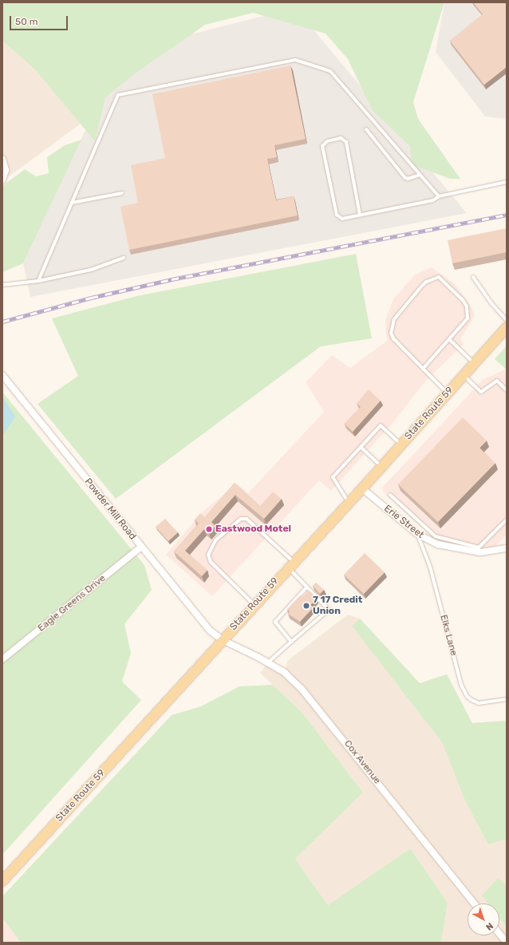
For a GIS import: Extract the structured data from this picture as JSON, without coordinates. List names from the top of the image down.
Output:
{
  "streets": {
    "main road": ["State Route 59"],
    "street": [
      "Powder Mill Road",
      "Erie Street",
      "Eagle Greens Drive",
      "Cox Avenue"
    ],
    "lane": ["Elks Lane"]
  },
  "crossings": [
    ["State Route 59", "Powder Mill Road"],
    ["State Route 59", "Erie Street"],
    ["State Route 59", "Cox Avenue"],
    ["Powder Mill Road", "Eagle Greens Drive"],
    ["Powder Mill Road", "Cox Avenue"],
    ["Erie Street", "Elks Lane"]
  ],
  "places": ["Eastwood Motel", "7 17 Credit Union"],
  "scale_bar": "50 m",
  "north": "bottom right"
}
